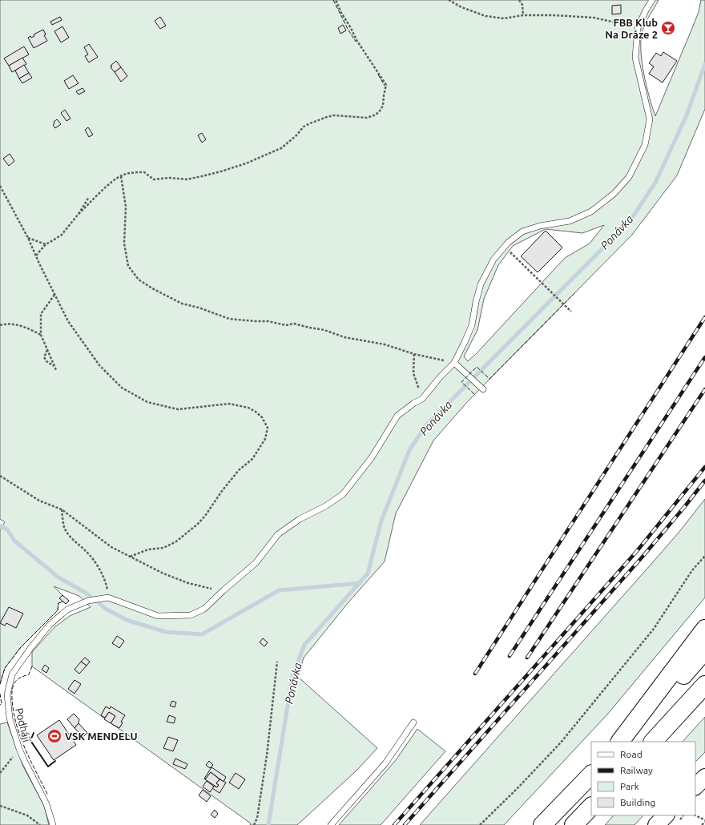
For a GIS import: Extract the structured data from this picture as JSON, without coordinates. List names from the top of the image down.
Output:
{
  "streets": {
    "lane": ["Podhájí"]
  },
  "water": ["Ponávka"],
  "places": {
    "bar": ["FBB Klub Na Dráze 2"],
    "sports": ["VSK MENDELU"]
  },
  "legend": [
    "Road",
    "Railway",
    "Park",
    "Building"
  ]
}
